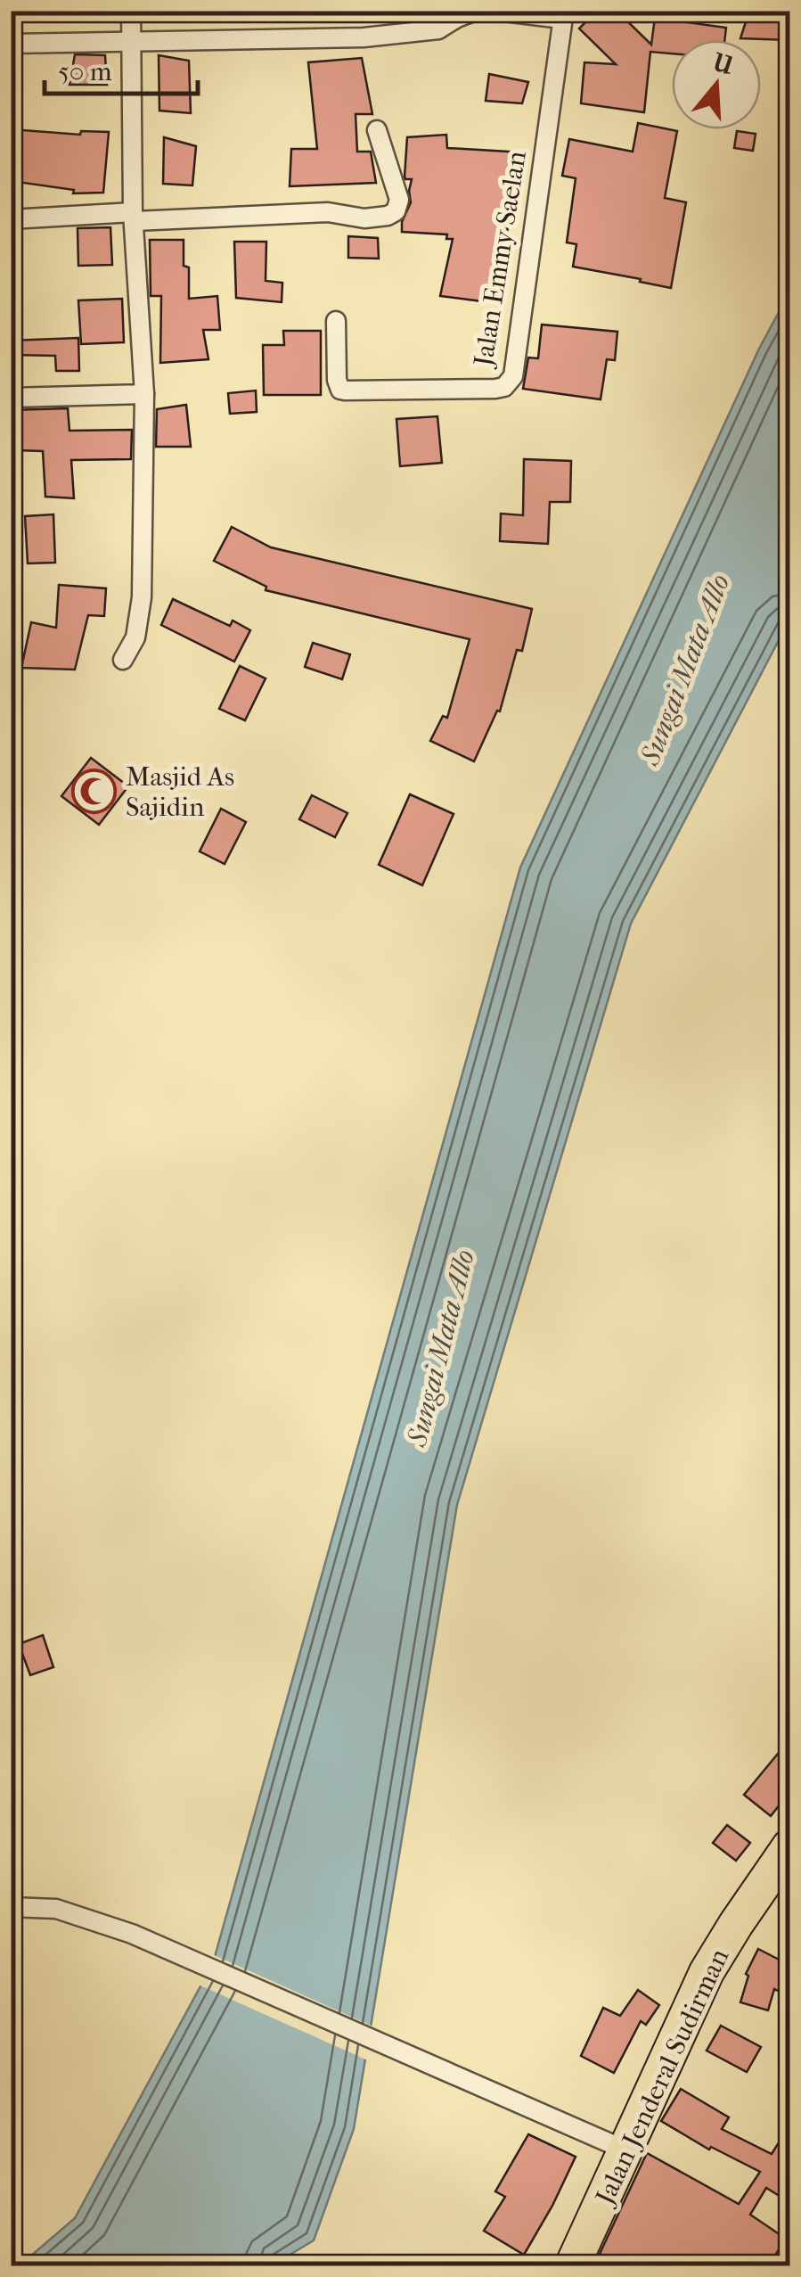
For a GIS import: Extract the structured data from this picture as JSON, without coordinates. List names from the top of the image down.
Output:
{
  "streets": {
    "highway": ["Jalan Jenderal Sudirman"],
    "street": ["Jalan Emmy Saelan"]
  },
  "water": ["Sungai Mata Allo"],
  "places": {
    "mosque": ["Masjid As Sajidin"]
  },
  "scale_bar": "50 m",
  "north": "top"
}
